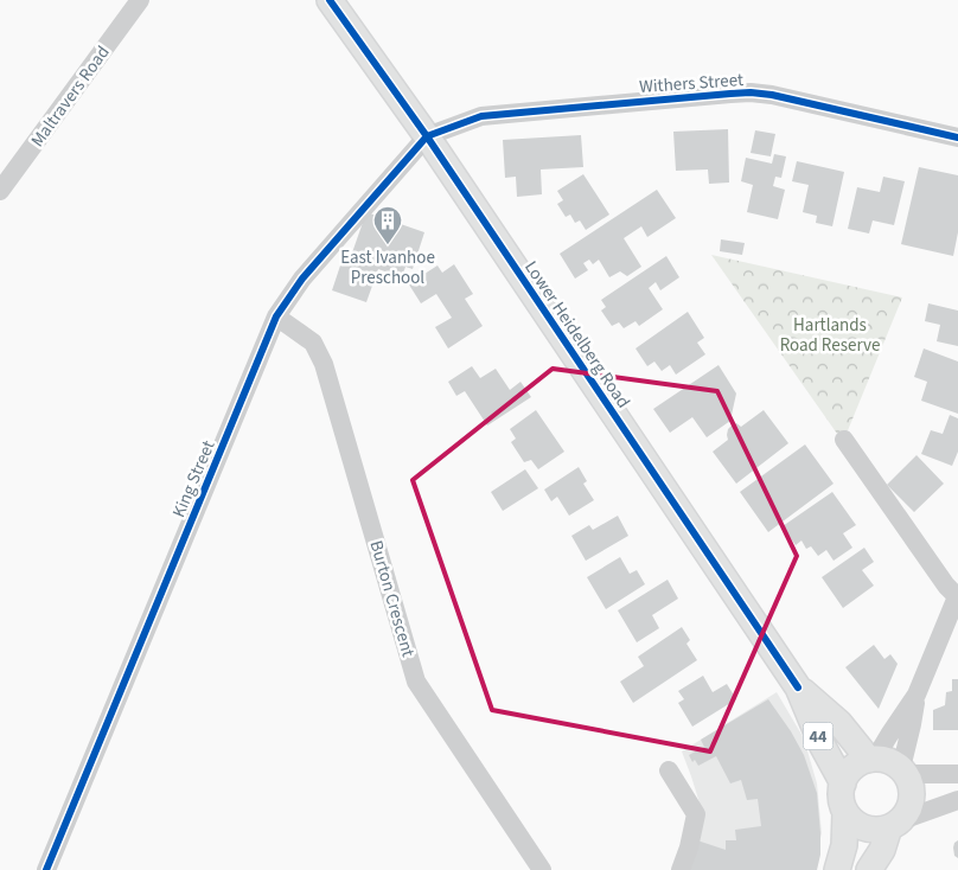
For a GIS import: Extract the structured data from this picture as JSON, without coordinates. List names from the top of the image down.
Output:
{
  "streets": {
    "main road": ["Lower Heidelberg Road", "44"],
    "street": [
      "Withers Street",
      "Maltravers Road",
      "King Street",
      "Burton Crescent"
    ]
  },
  "crossings": [
    ["Withers Street", "Lower Heidelberg Road"],
    ["Withers Street", "King Street"],
    ["Lower Heidelberg Road", "King Street"],
    ["Lower Heidelberg Road", "44"],
    ["King Street", "Burton Crescent"]
  ],
  "parks": ["Hartlands Road Reserve"],
  "places": {
    "building": ["East Ivanhoe Preschool"]
  }
}
